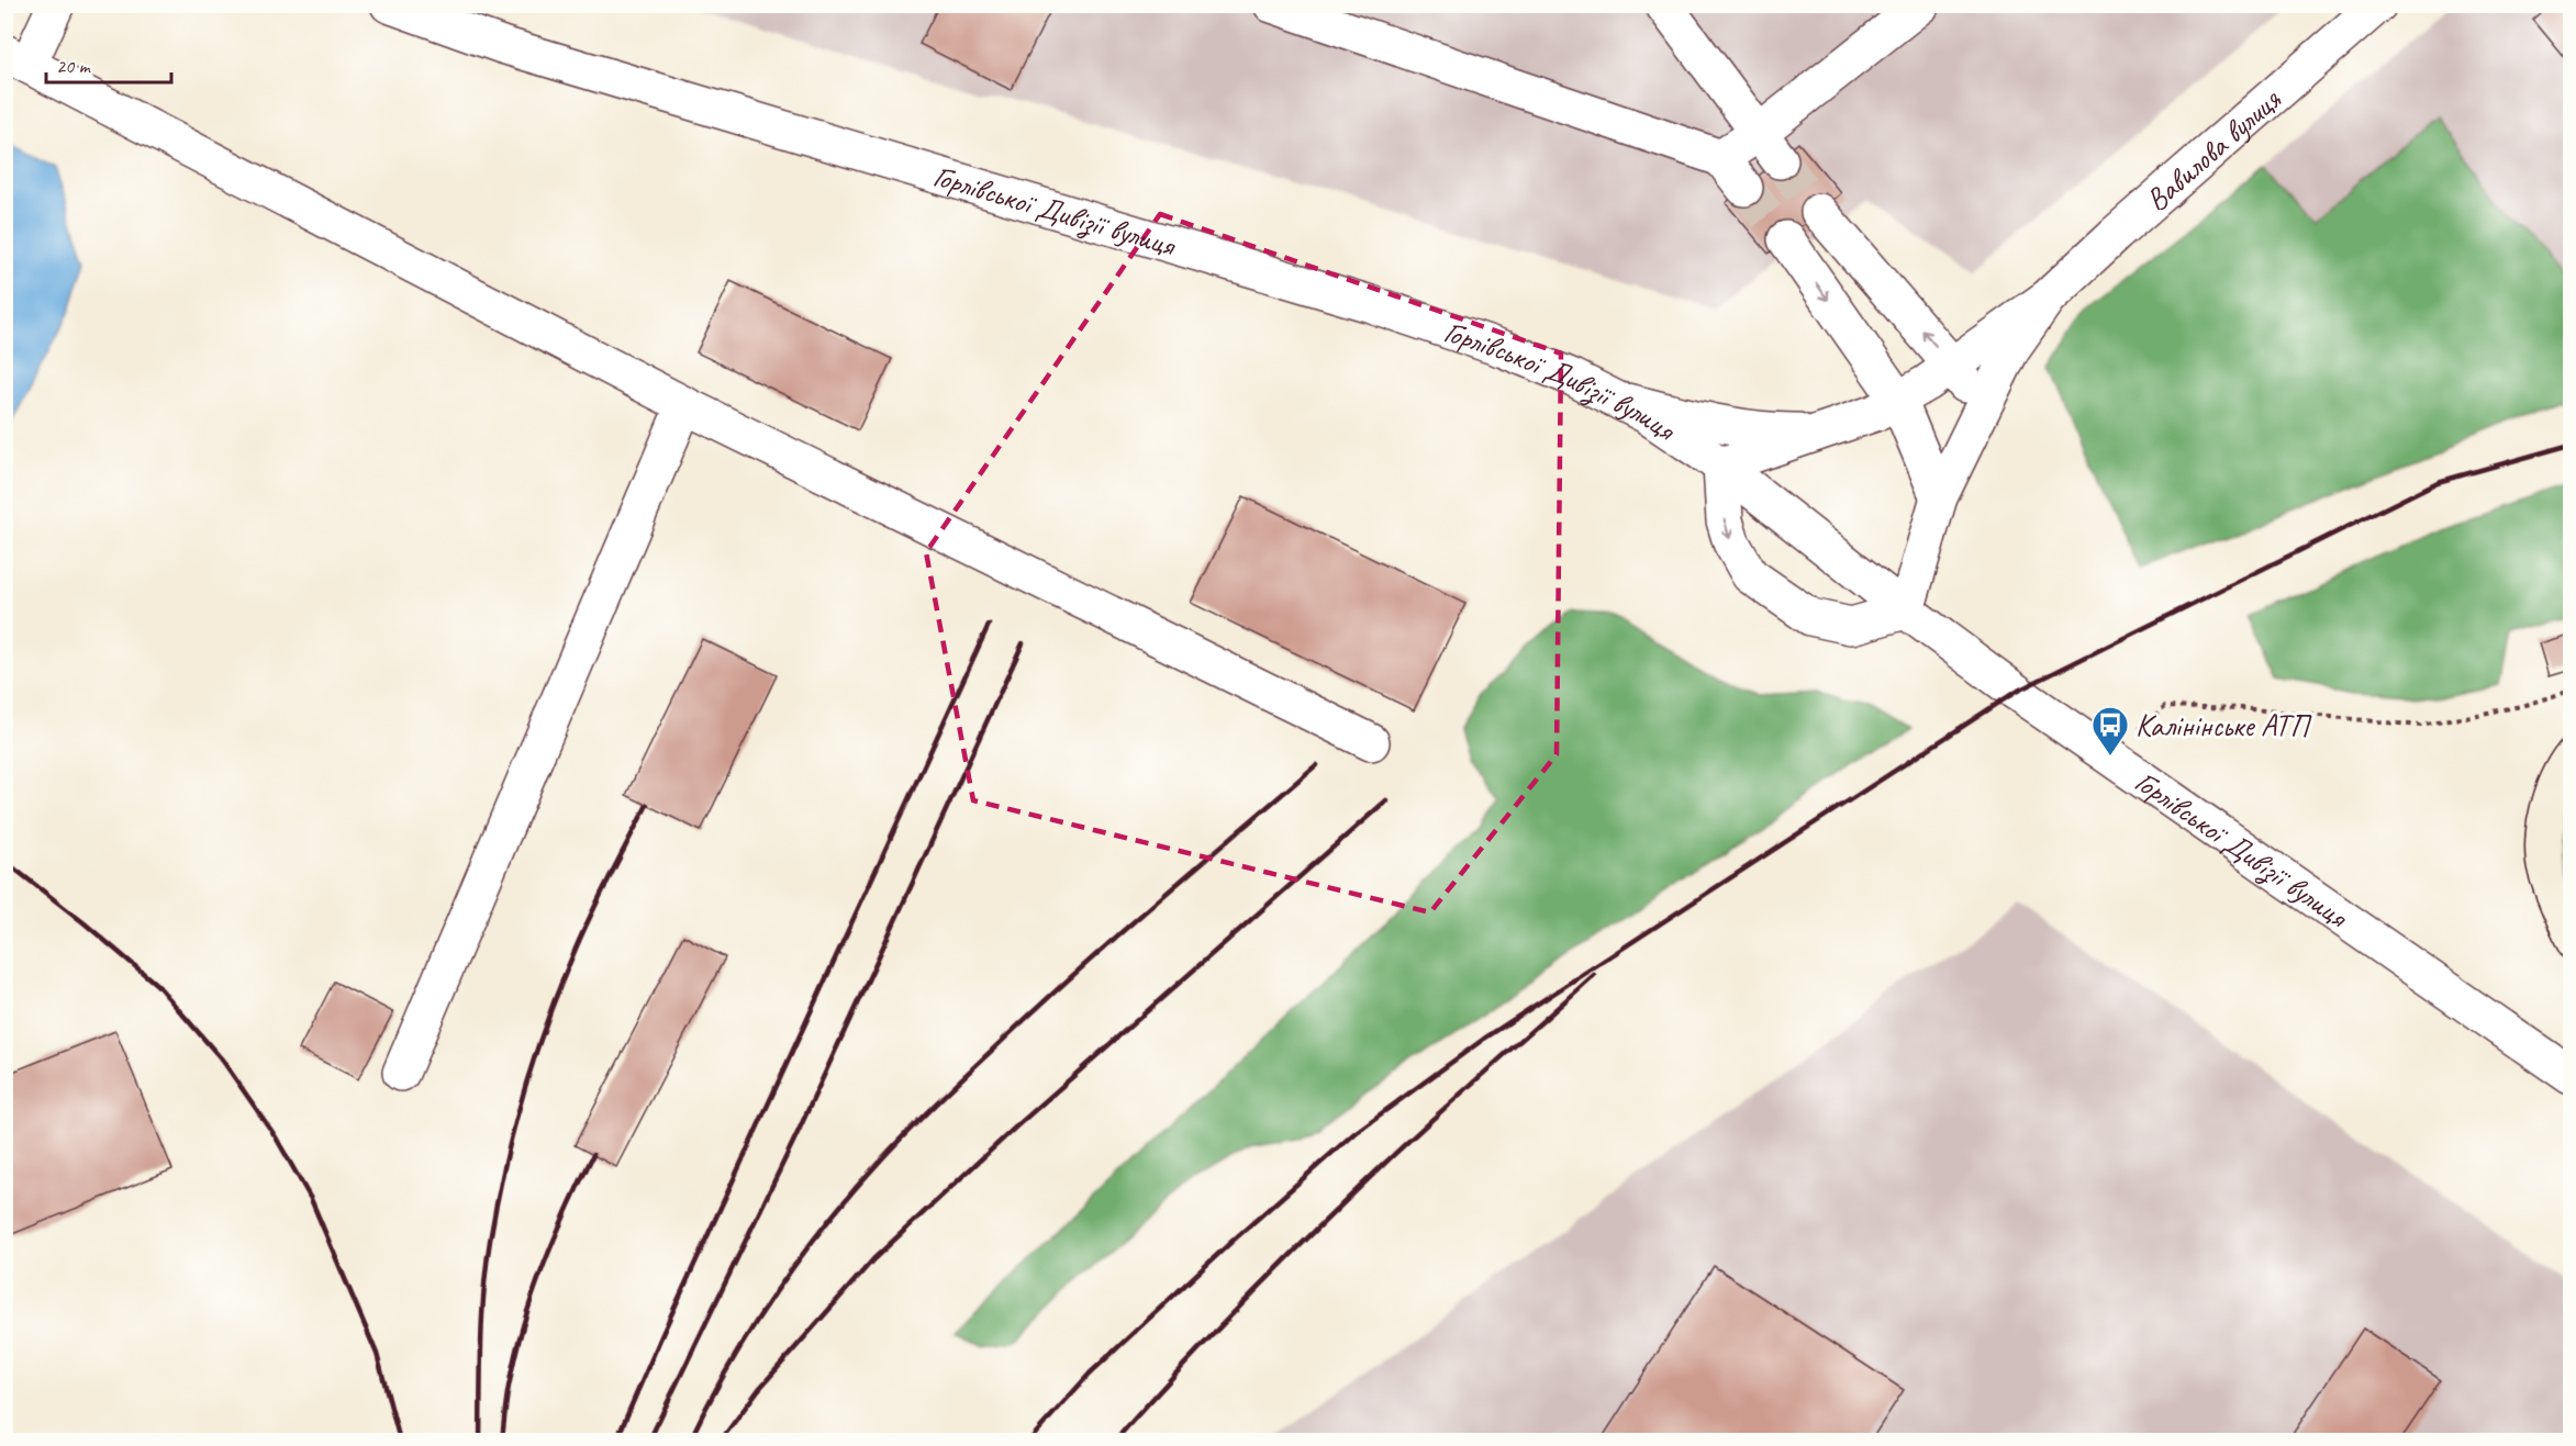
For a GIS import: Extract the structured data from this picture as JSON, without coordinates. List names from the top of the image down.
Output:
{
  "streets": {
    "main road": ["Вавилова вулиця", "Горлівської Дивізії вулиця"]
  },
  "places": {
    "bus stop": ["Калінінське АТП"]
  },
  "scale_bar": "20 m"
}
